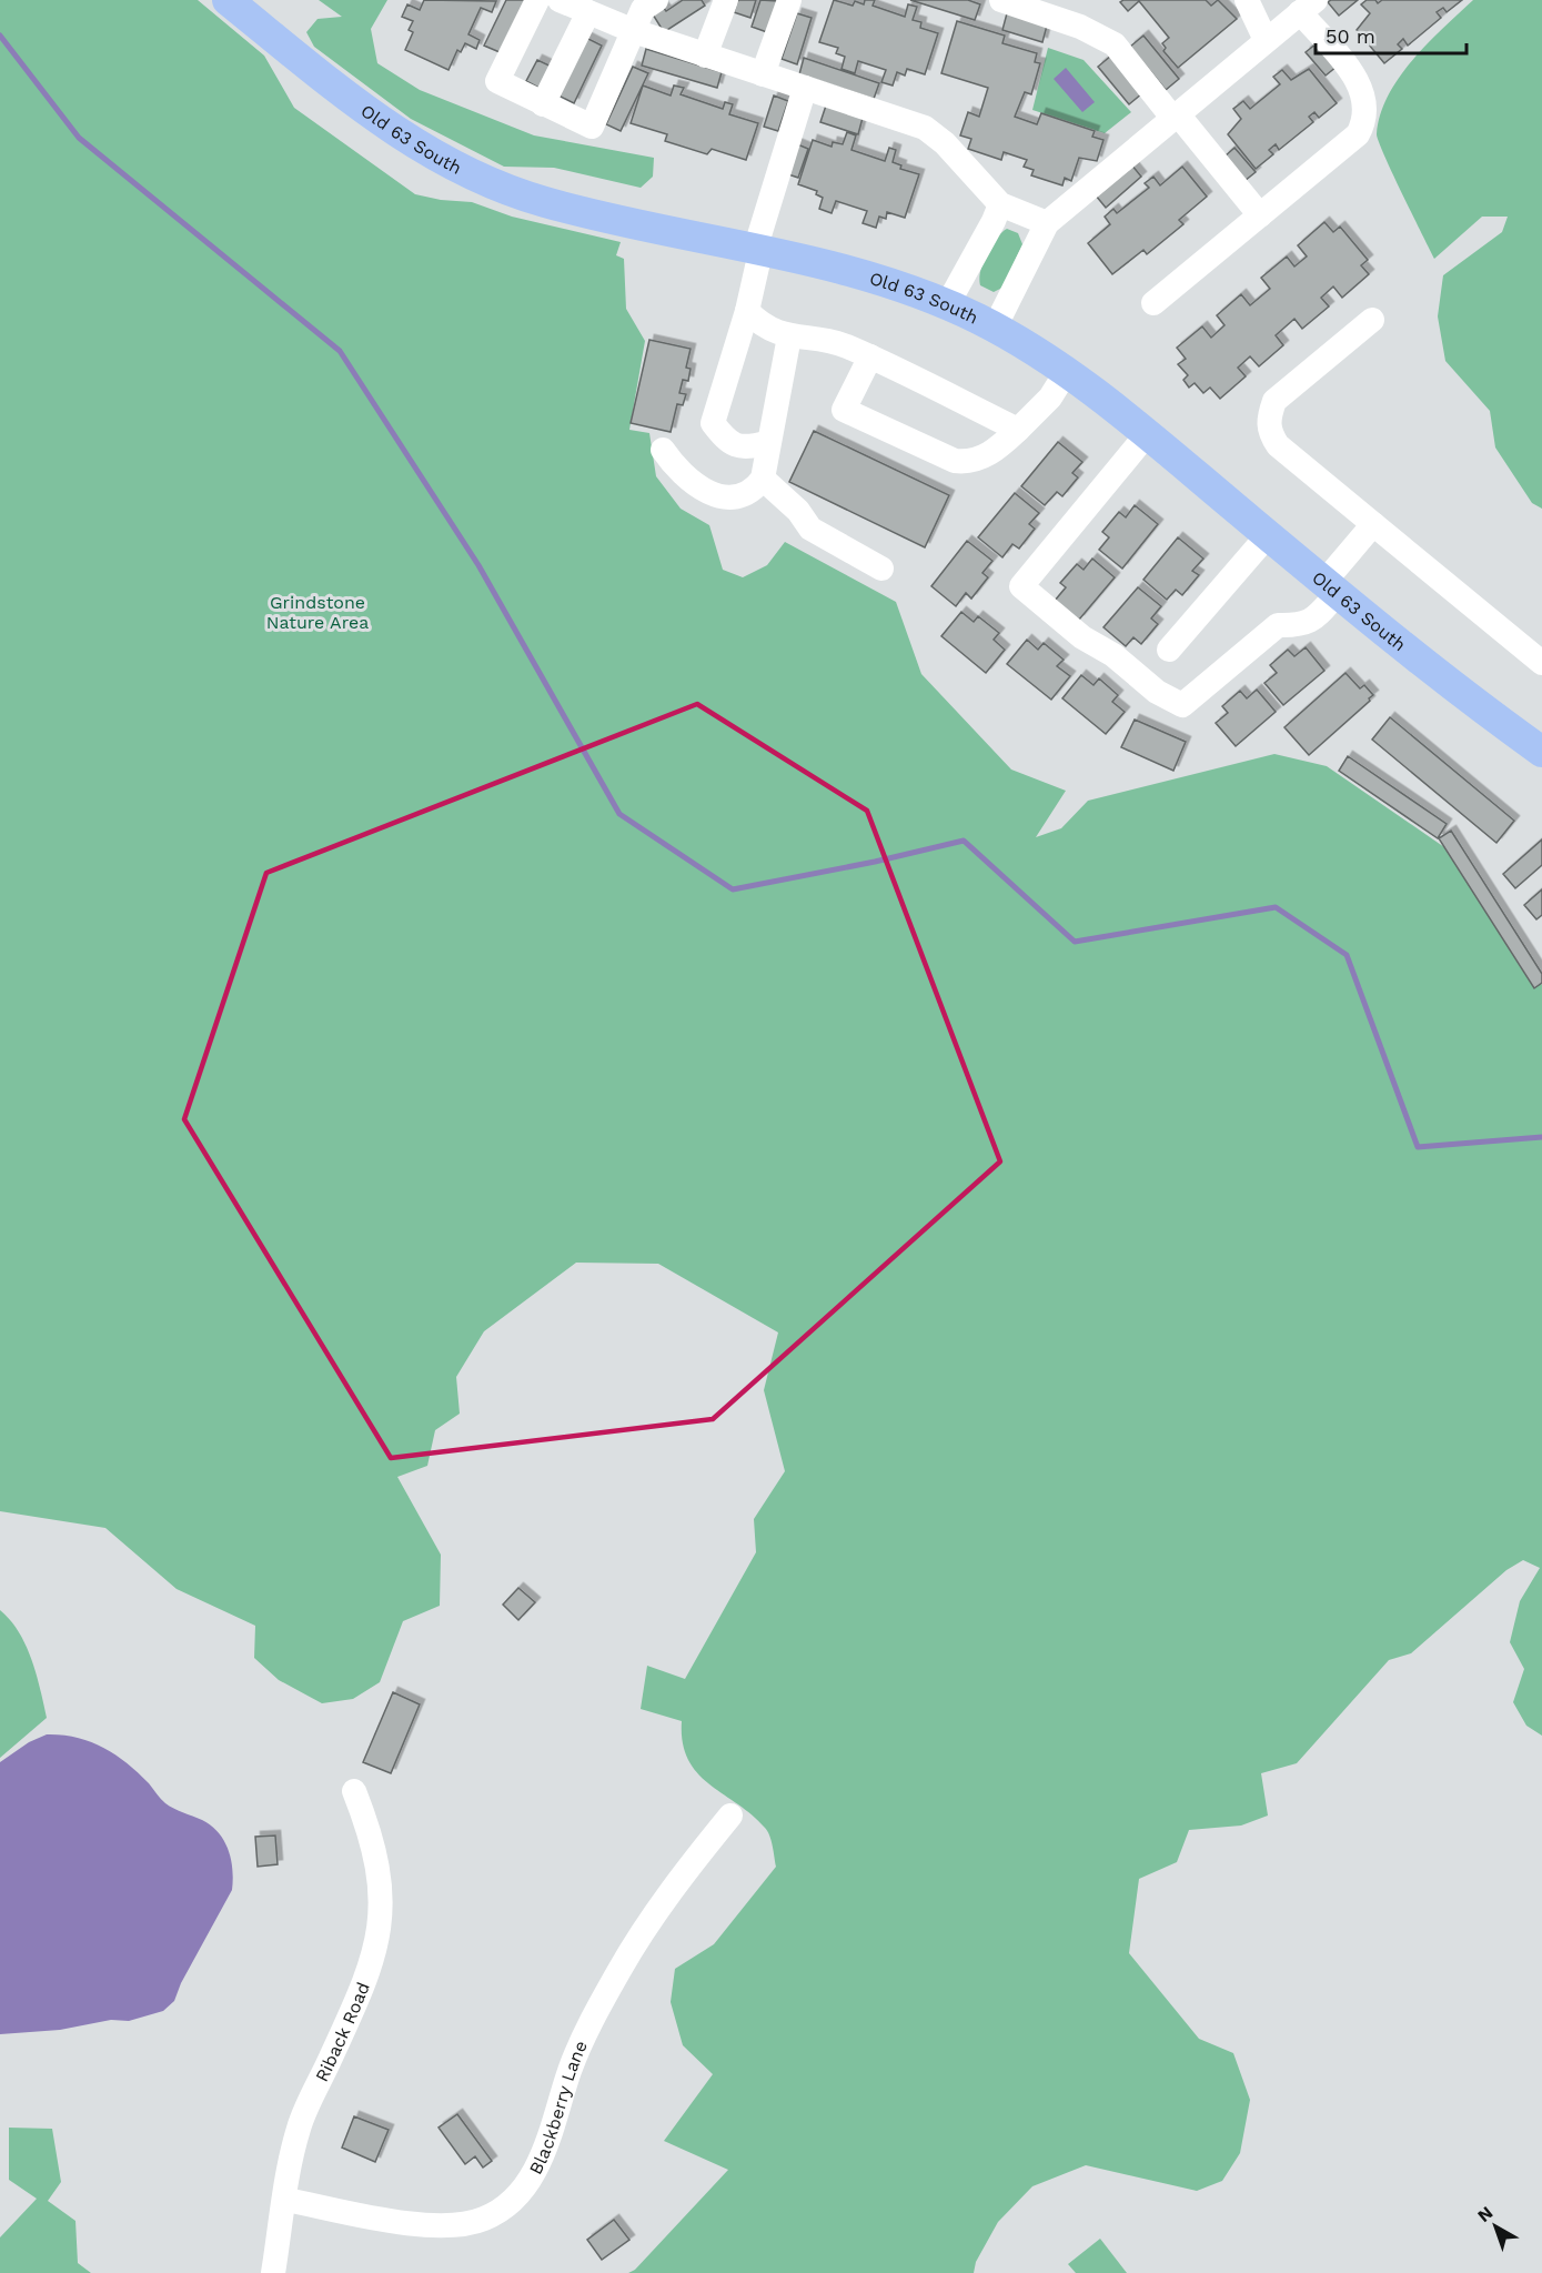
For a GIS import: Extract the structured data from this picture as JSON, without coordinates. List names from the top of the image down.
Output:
{
  "streets": {
    "main road": ["Old 63 South"],
    "street": ["Riback Road", "Blackberry Lane"]
  },
  "crossings": [
    ["Riback Road", "Blackberry Lane"]
  ],
  "parks": ["Grindstone Nature Area"],
  "scale_bar": "50 m",
  "north": "top left"
}
